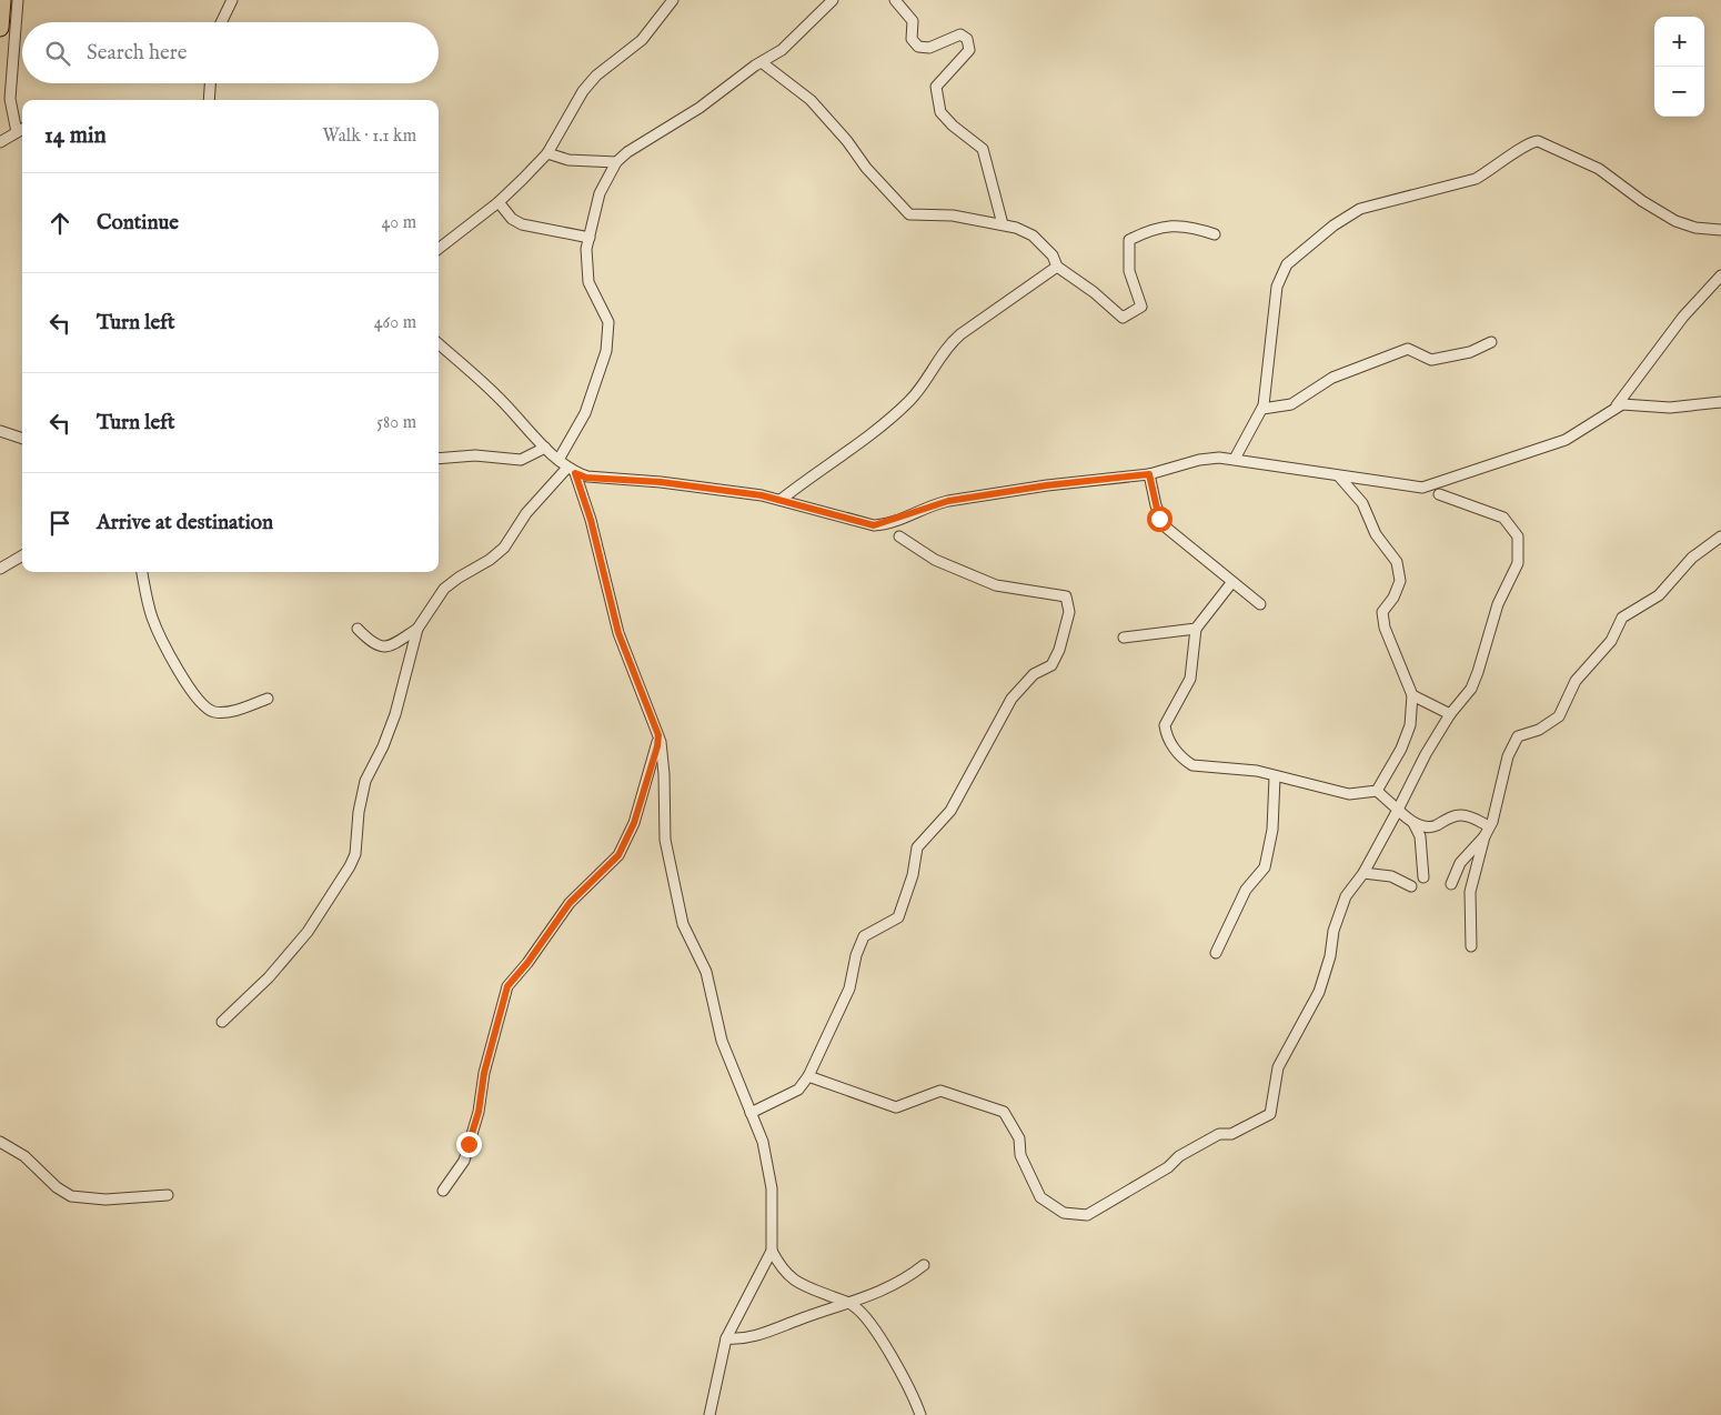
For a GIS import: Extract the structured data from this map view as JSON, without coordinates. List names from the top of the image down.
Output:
{
  "page": {
    "map_buttons": ["+", "−"],
    "search": "Search here",
    "heading": ["14 min", "Walk · 1.1 km"],
    "list": [
      ["Continue", "40 m"],
      ["Turn left", "460 m"],
      ["Turn left", "580 m"],
      "Arrive at destination"
    ]
  }
}
